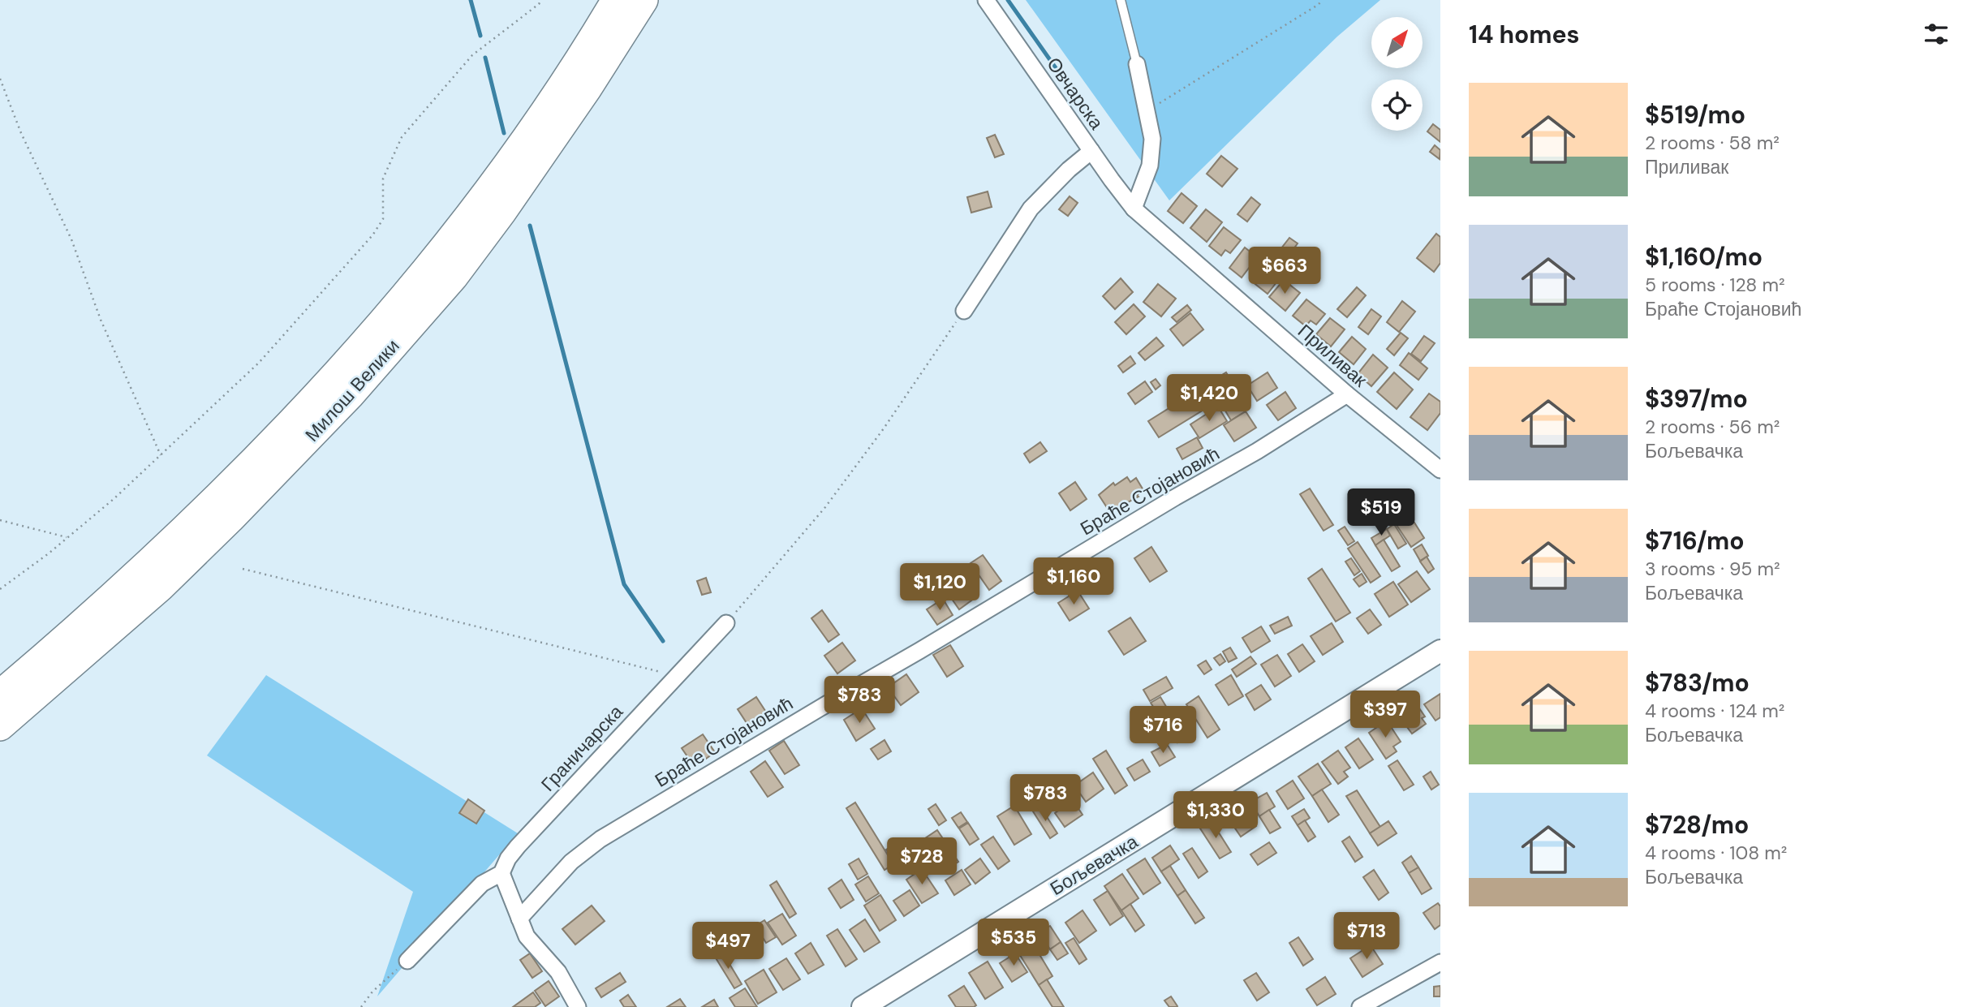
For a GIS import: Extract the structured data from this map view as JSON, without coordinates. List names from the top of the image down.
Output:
{
  "streets": {
    "highway": ["Милош Велики"],
    "main road": ["Бољевачка"],
    "street": [
      "Овчарска",
      "Приливак",
      "Браће Стојановић",
      "Граничарска"
    ]
  },
  "crossings": [
    ["Овчарска", "Приливак"],
    ["Приливак", "Браће Стојановић"]
  ],
  "north": "top right",
  "page": {
    "heading": "14 homes",
    "list": [
      {
        "name": "$519/mo",
        "note": "2 rooms · 58 m² · Приливак"
      },
      {
        "name": "$1,160/mo",
        "note": "5 rooms · 128 m² · Браће Стојановић"
      },
      {
        "name": "$397/mo",
        "note": "2 rooms · 56 m² · Бољевачка"
      },
      {
        "name": "$716/mo",
        "note": "3 rooms · 95 m² · Бољевачка"
      },
      {
        "name": "$783/mo",
        "note": "4 rooms · 124 m² · Бољевачка"
      },
      {
        "name": "$728/mo",
        "note": "4 rooms · 108 m² · Бољевачка"
      }
    ],
    "price": [
      "$663",
      "$1,420",
      "$519",
      "$1,160",
      "$1,120",
      "$783",
      "$397",
      "$716",
      "$783",
      "$1,330",
      "$728",
      "$713",
      "$535",
      "$497"
    ]
  }
}
